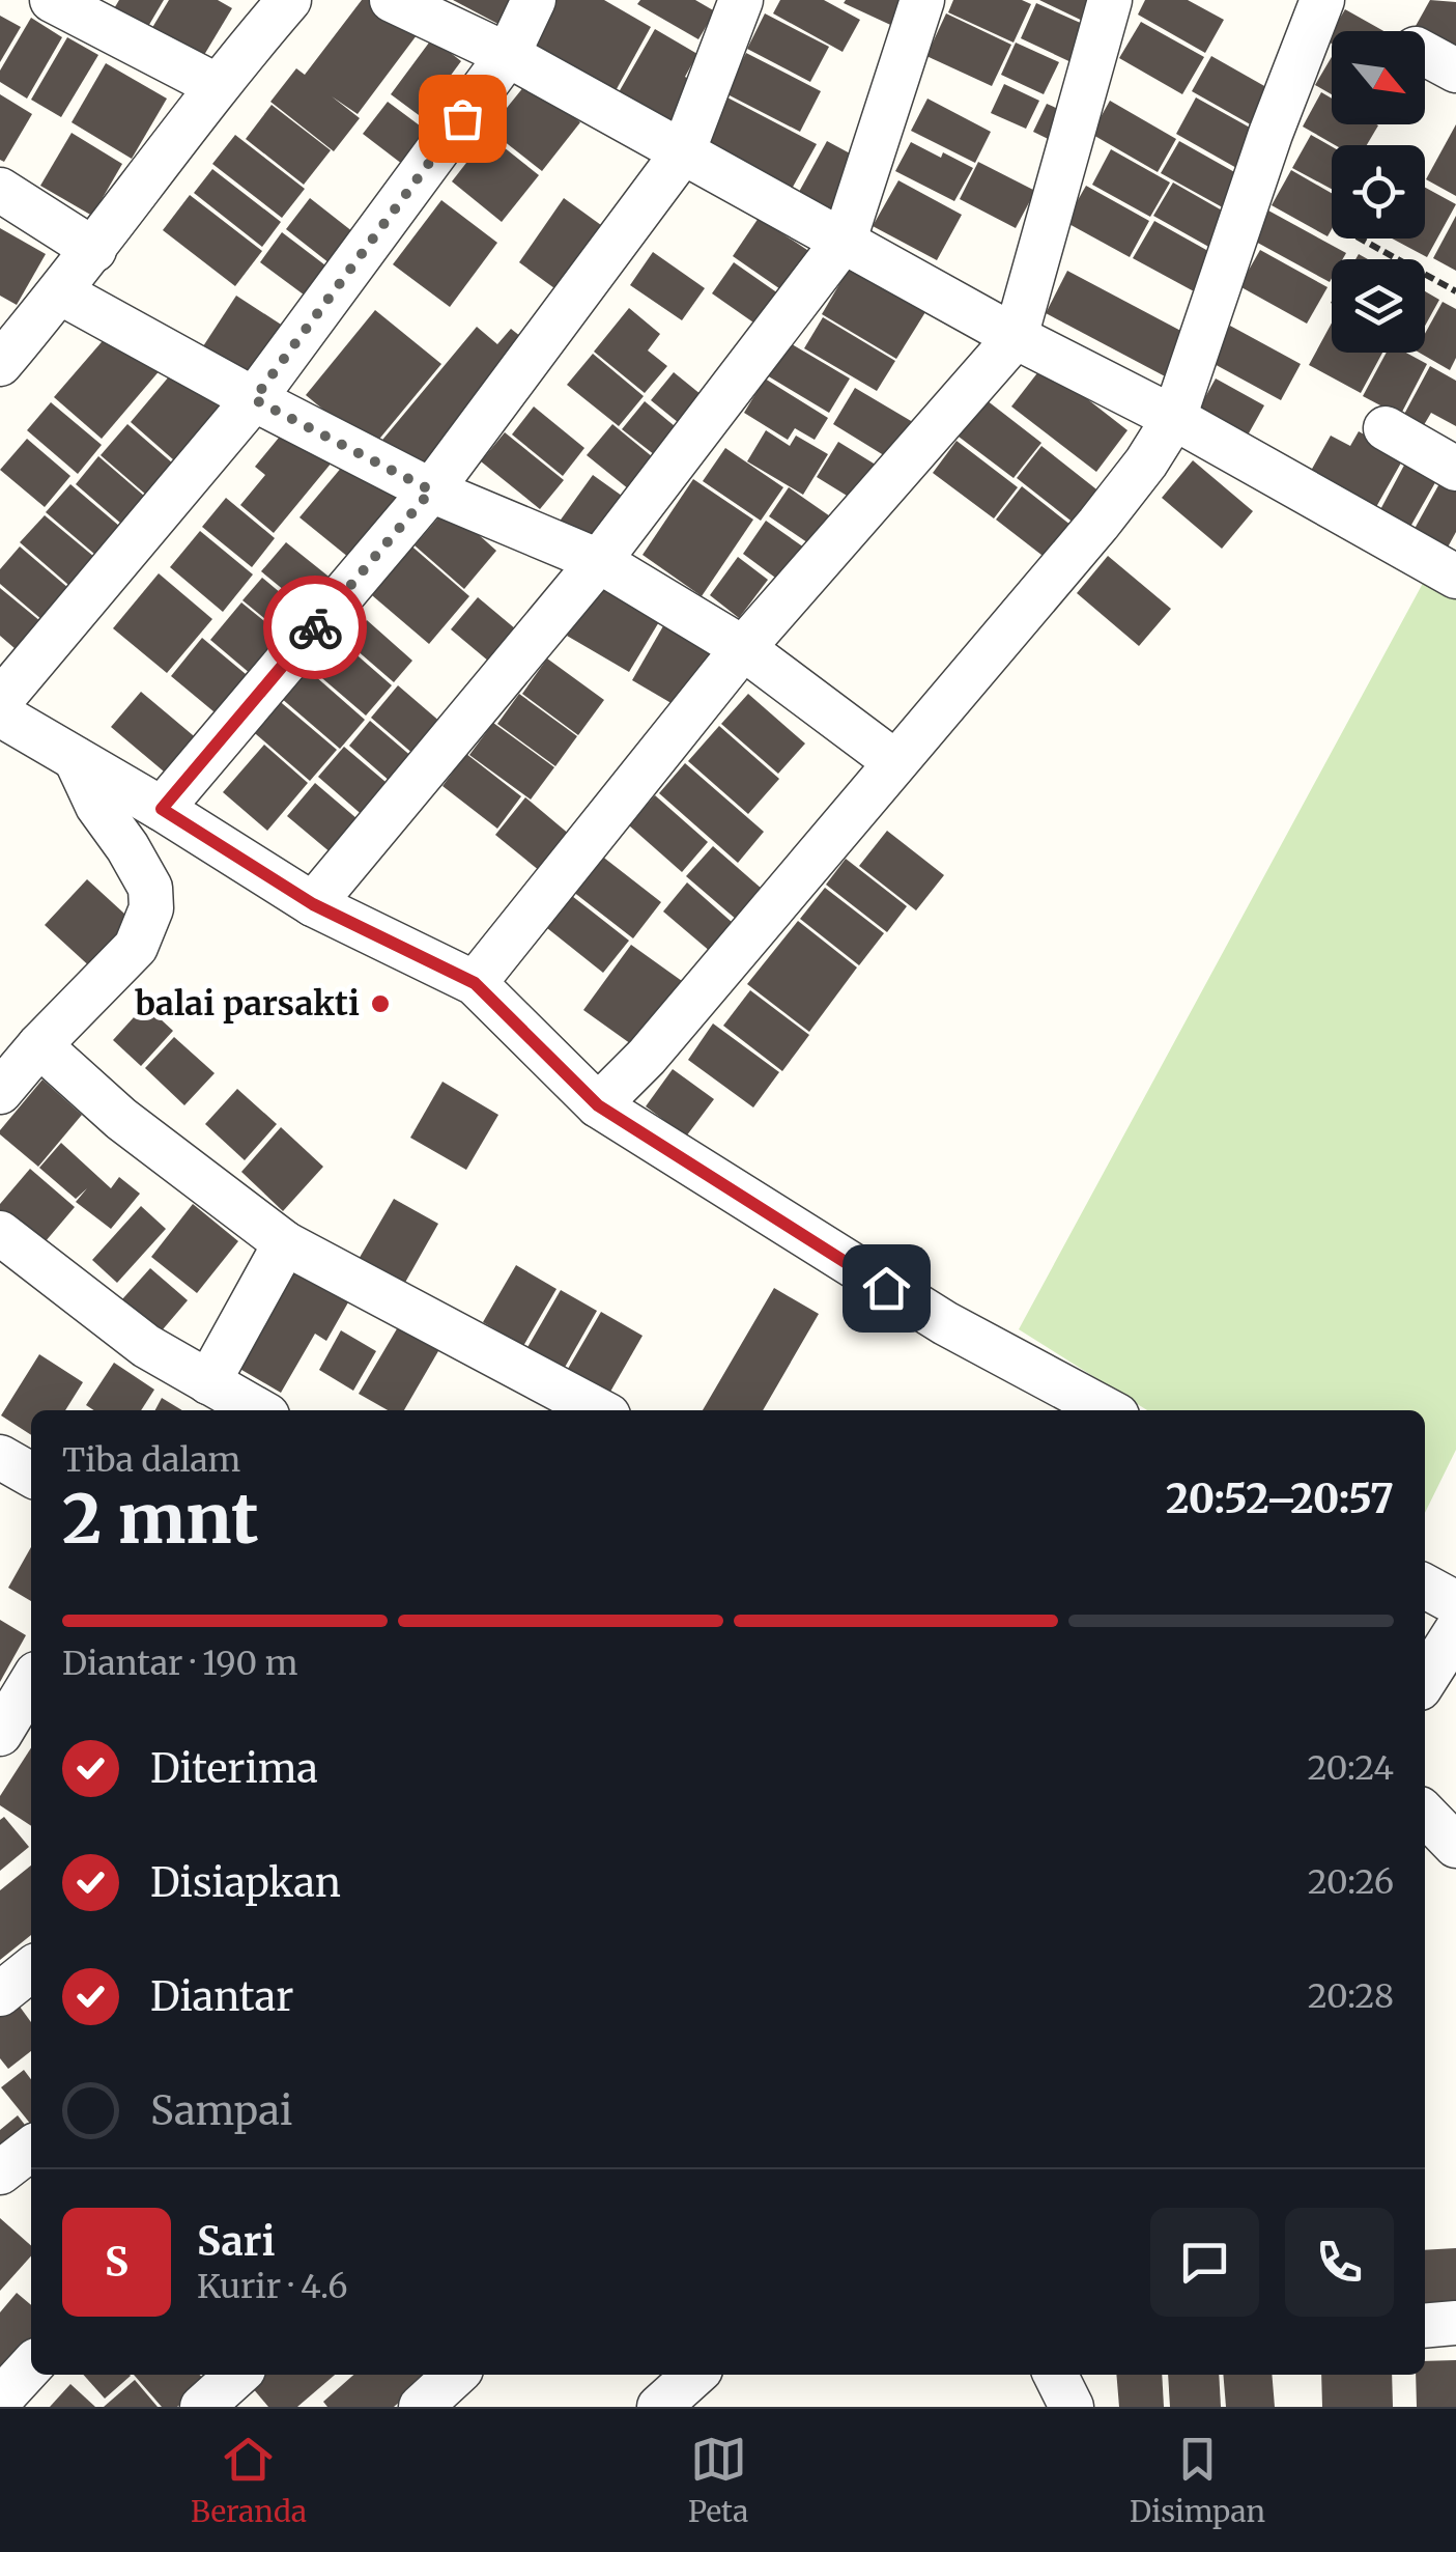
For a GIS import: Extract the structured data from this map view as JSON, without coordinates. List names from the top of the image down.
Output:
{
  "places": ["balai parsakti"],
  "north": "bottom right",
  "page": {
    "heading": ["2 mnt", "Tiba dalam", "20:52–20:57"],
    "panel": ["Sari", "Kurir · 4.6"],
    "bar": "Diantar · 190 m",
    "list": [
      ["Diterima", "20:24"],
      ["Disiapkan", "20:26"],
      ["Diantar", "20:28"],
      "Sampai"
    ],
    "round": "S",
    "tabs": ["Beranda", "Peta", "Disimpan"]
  }
}
